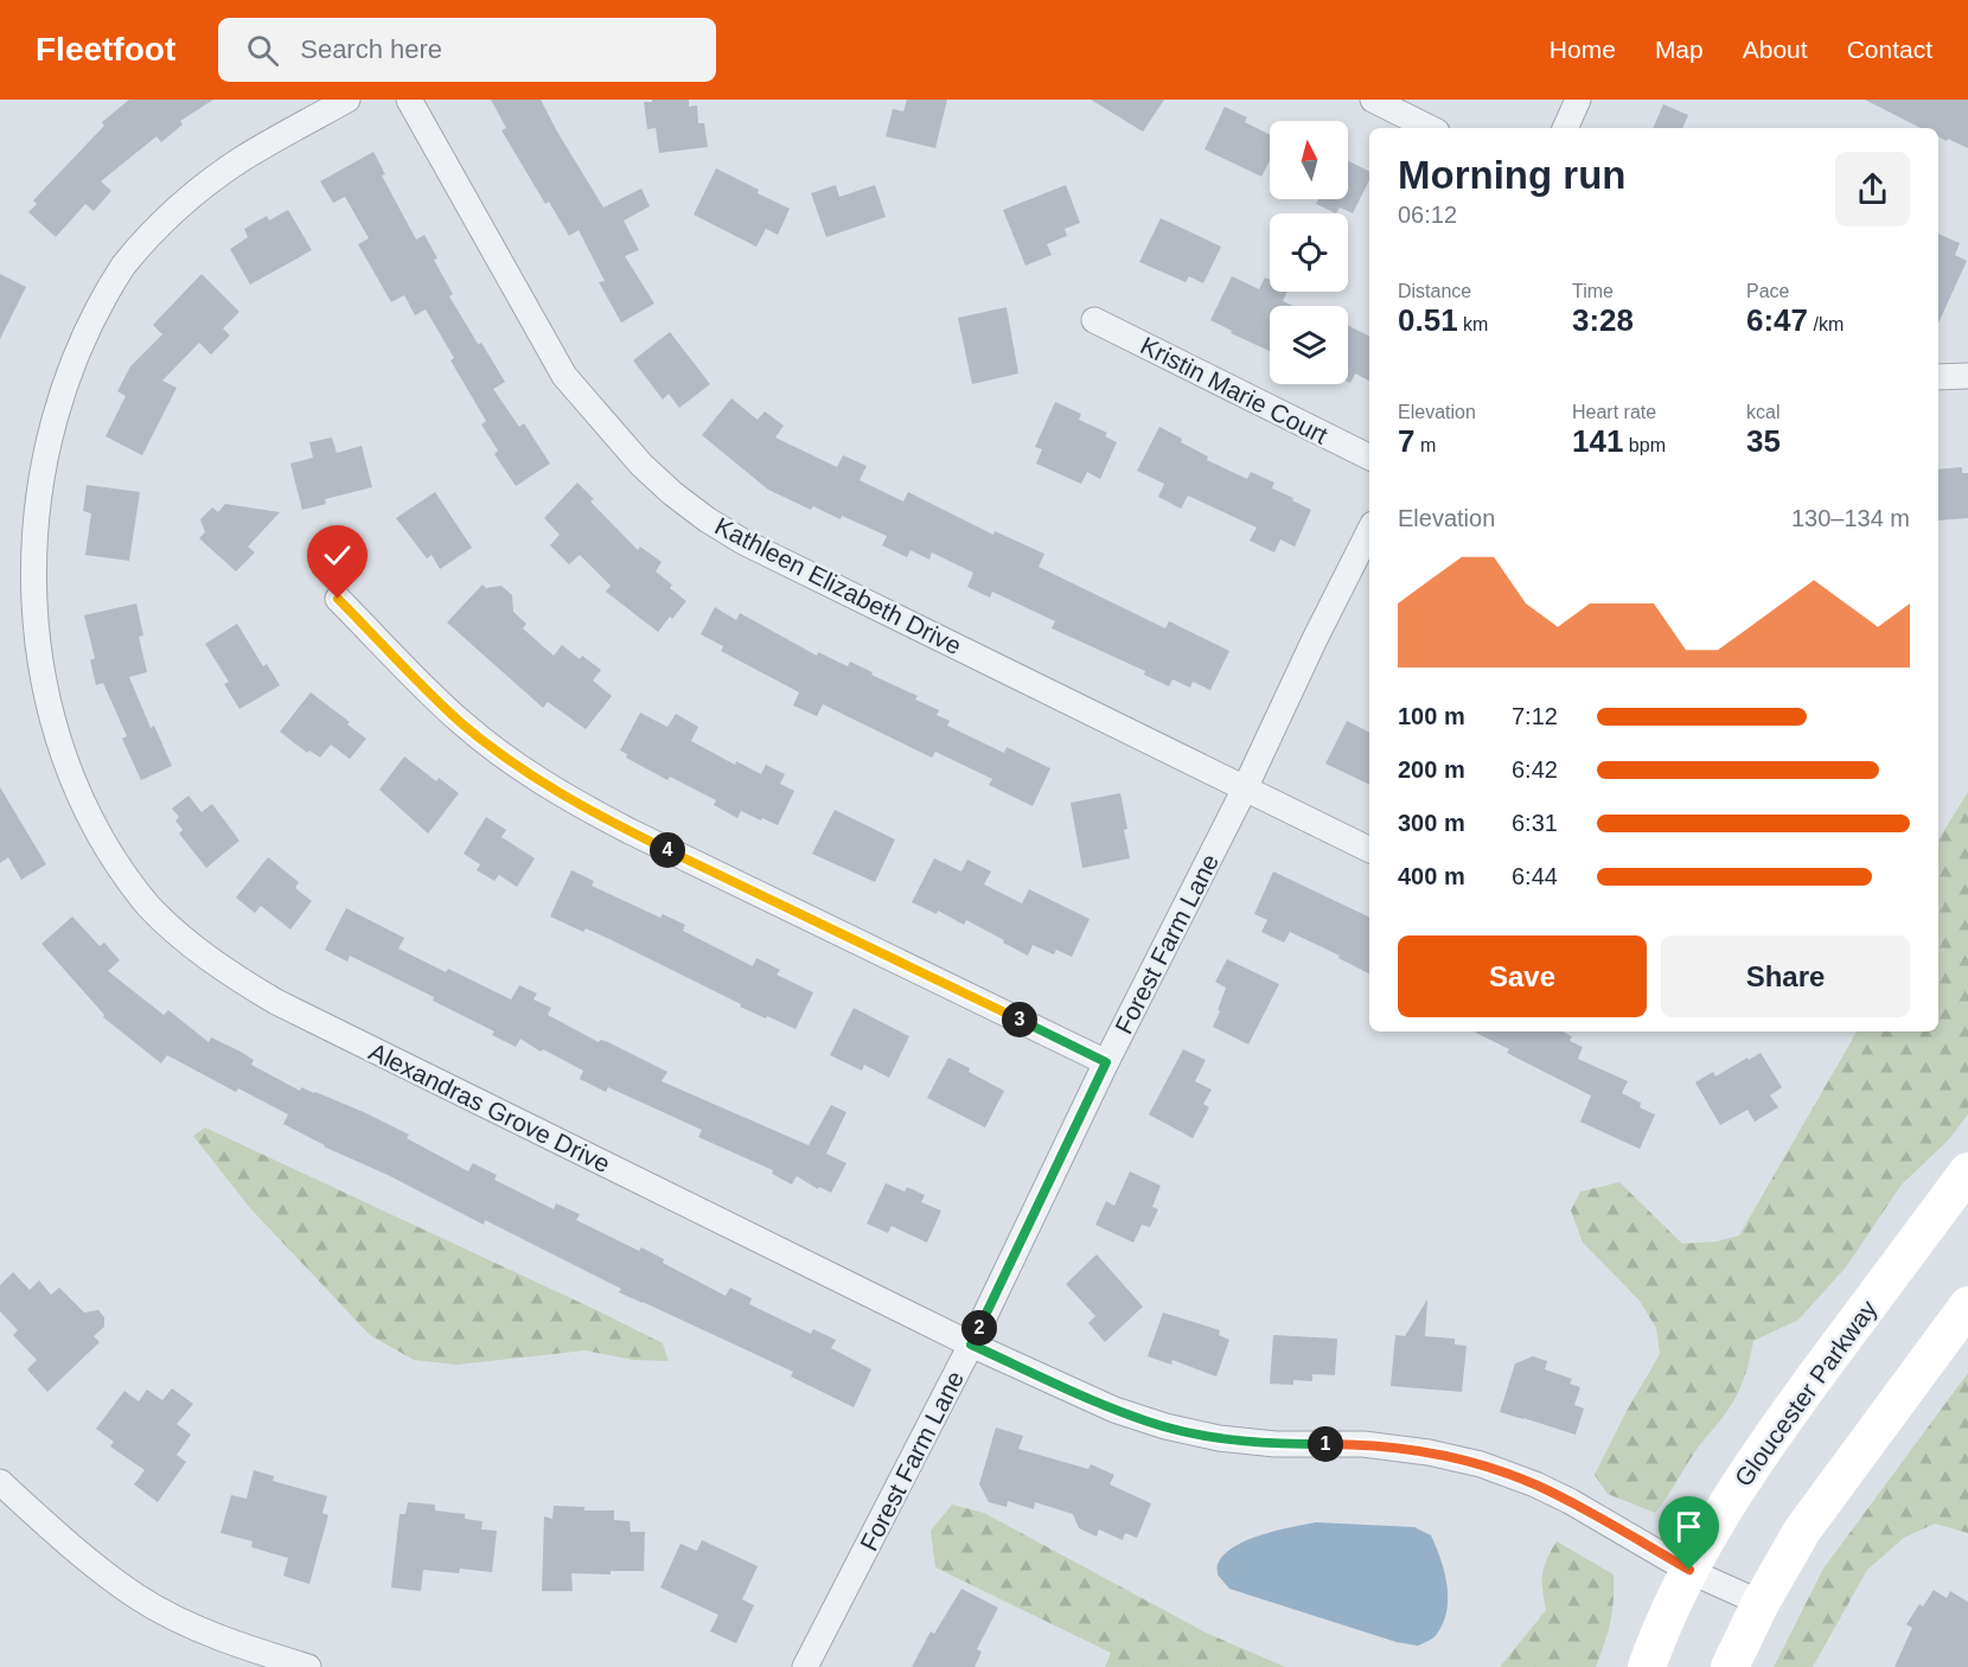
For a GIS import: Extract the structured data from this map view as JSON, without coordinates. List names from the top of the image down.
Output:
{
  "streets": {
    "main road": ["Gloucester Parkway"],
    "street": [
      "Kristin Marie Court",
      "Kathleen Elizabeth Drive",
      "Forest Farm Lane",
      "Alexandras Grove Drive"
    ]
  },
  "crossings": [
    ["Kathleen Elizabeth Drive", "Forest Farm Lane"],
    ["Forest Farm Lane", "Alexandras Grove Drive"],
    ["Alexandras Grove Drive", "Gloucester Parkway"]
  ],
  "north": "top",
  "page": {
    "header": "Fleetfoot",
    "search": "Search here",
    "nav": [
      "Home",
      "Map",
      "About",
      "Contact"
    ],
    "heading": ["Morning run", "06:12"],
    "stats": [
      ["Distance", "0.51 km"],
      ["Time", "3:28"],
      ["Pace", "6:47 /km"],
      ["Elevation", "7 m"],
      ["Heart rate", "141 bpm"],
      ["kcal", "35"]
    ],
    "chart": ["Elevation", "130–134 m"],
    "list": [
      {
        "name": "100 m",
        "note": "7:12"
      },
      {
        "name": "200 m",
        "note": "6:42"
      },
      {
        "name": "300 m",
        "note": "6:31"
      },
      {
        "name": "400 m",
        "note": "6:44"
      }
    ],
    "pins": [
      "4",
      "3",
      "2",
      "1"
    ],
    "buttons": ["Save", "Share"]
  }
}
